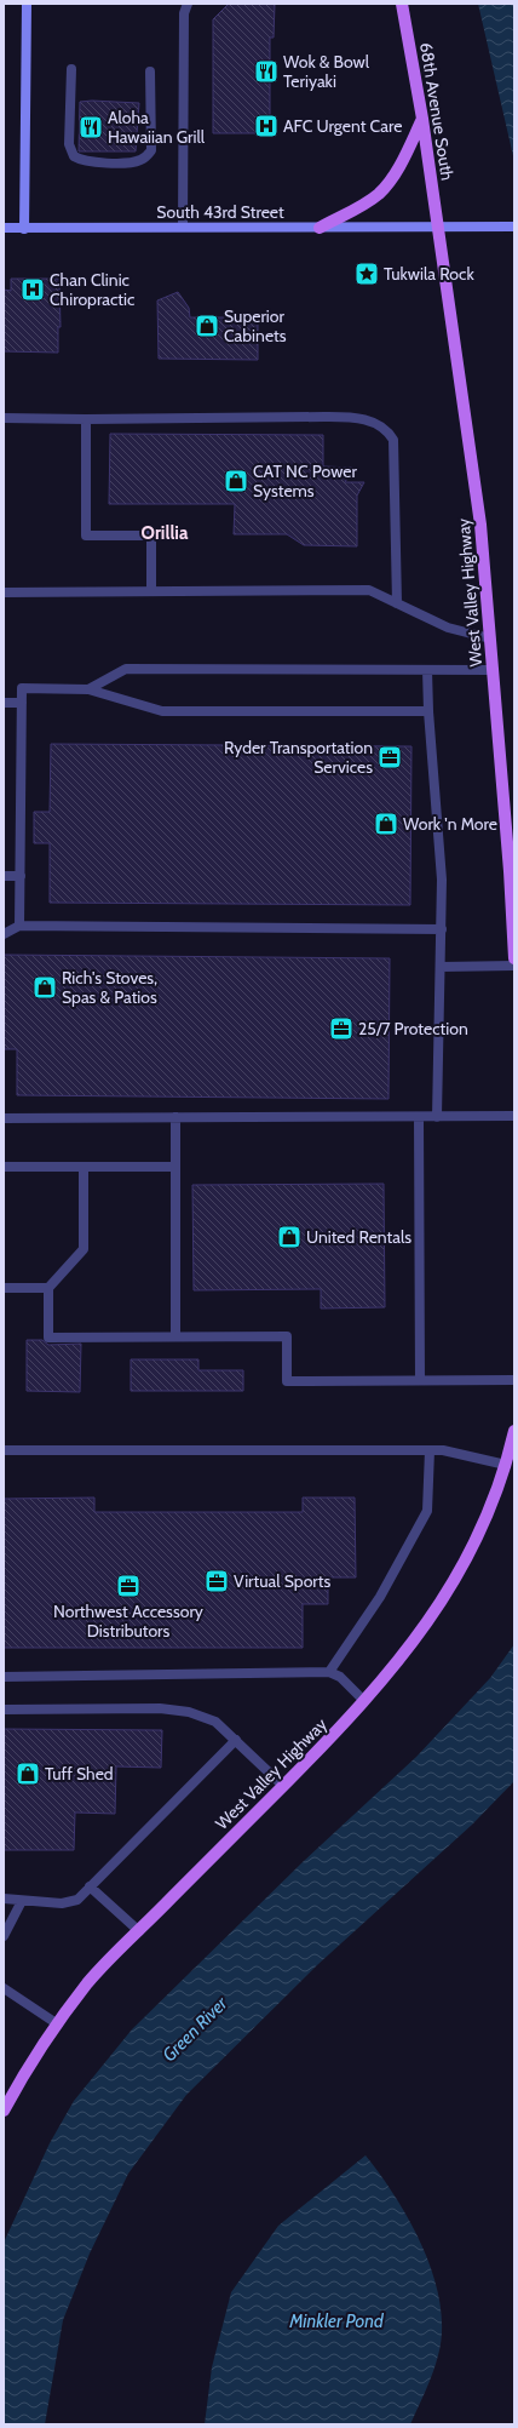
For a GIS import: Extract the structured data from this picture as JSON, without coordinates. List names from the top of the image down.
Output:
{
  "streets": {
    "main road": ["68th Avenue South", "South 43rd Street", "West Valley Highway"]
  },
  "crossings": [
    ["68th Avenue South", "South 43rd Street"],
    ["68th Avenue South", "West Valley Highway"],
    ["South 43rd Street", "West Valley Highway"]
  ],
  "districts": ["Orillia"],
  "water": ["Green River", "Minkler Pond"],
  "places": {
    "restaurant": ["Wok & Bowl Teriyaki", "Aloha Hawaiian Grill"],
    "hospital": ["AFC Urgent Care", "Chan Clinic Chiropractic"],
    "place": ["Tukwila Rock"],
    "shop": [
      "Superior Cabinets",
      "CAT NC Power Systems",
      "Work 'n More",
      "Rich's Stoves, Spas & Patios",
      "United Rentals",
      "Tuff Shed"
    ],
    "office": [
      "Ryder Transportation Services",
      "25/7 Protection",
      "Virtual Sports",
      "Northwest Accessory Distributors"
    ]
  }
}
